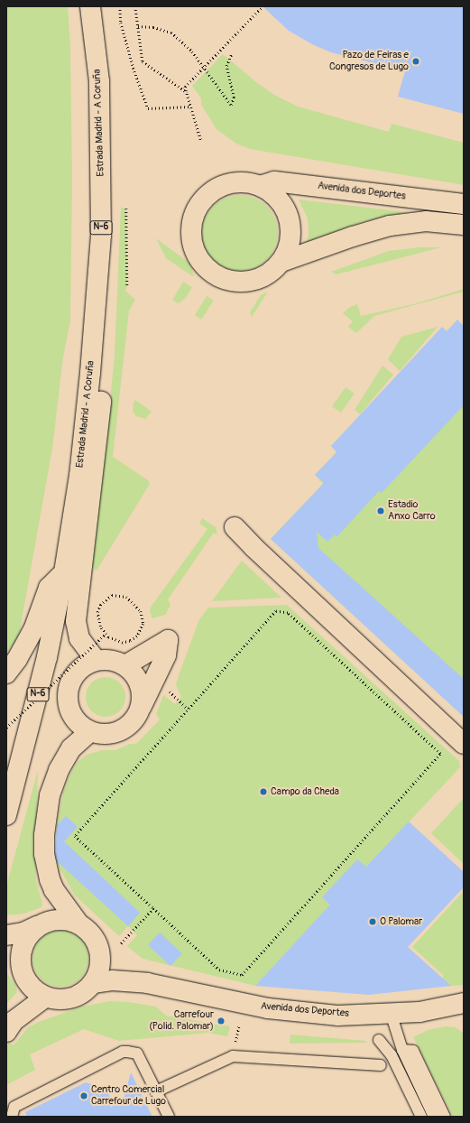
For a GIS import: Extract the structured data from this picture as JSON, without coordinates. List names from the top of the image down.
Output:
{
  "streets": {
    "main road": ["Estrada Madrid - A Coruña", "Avenida dos Deportes", "N-6"]
  },
  "places": [
    "Pazo de Feiras e Congresos de Lugo",
    "Estadio Anxo Carro",
    "Campo da Cheda",
    "O Palomar",
    "Carrefour (Polid. Palomar)",
    "Centro Comercial Carrefour de Lugo"
  ]
}
